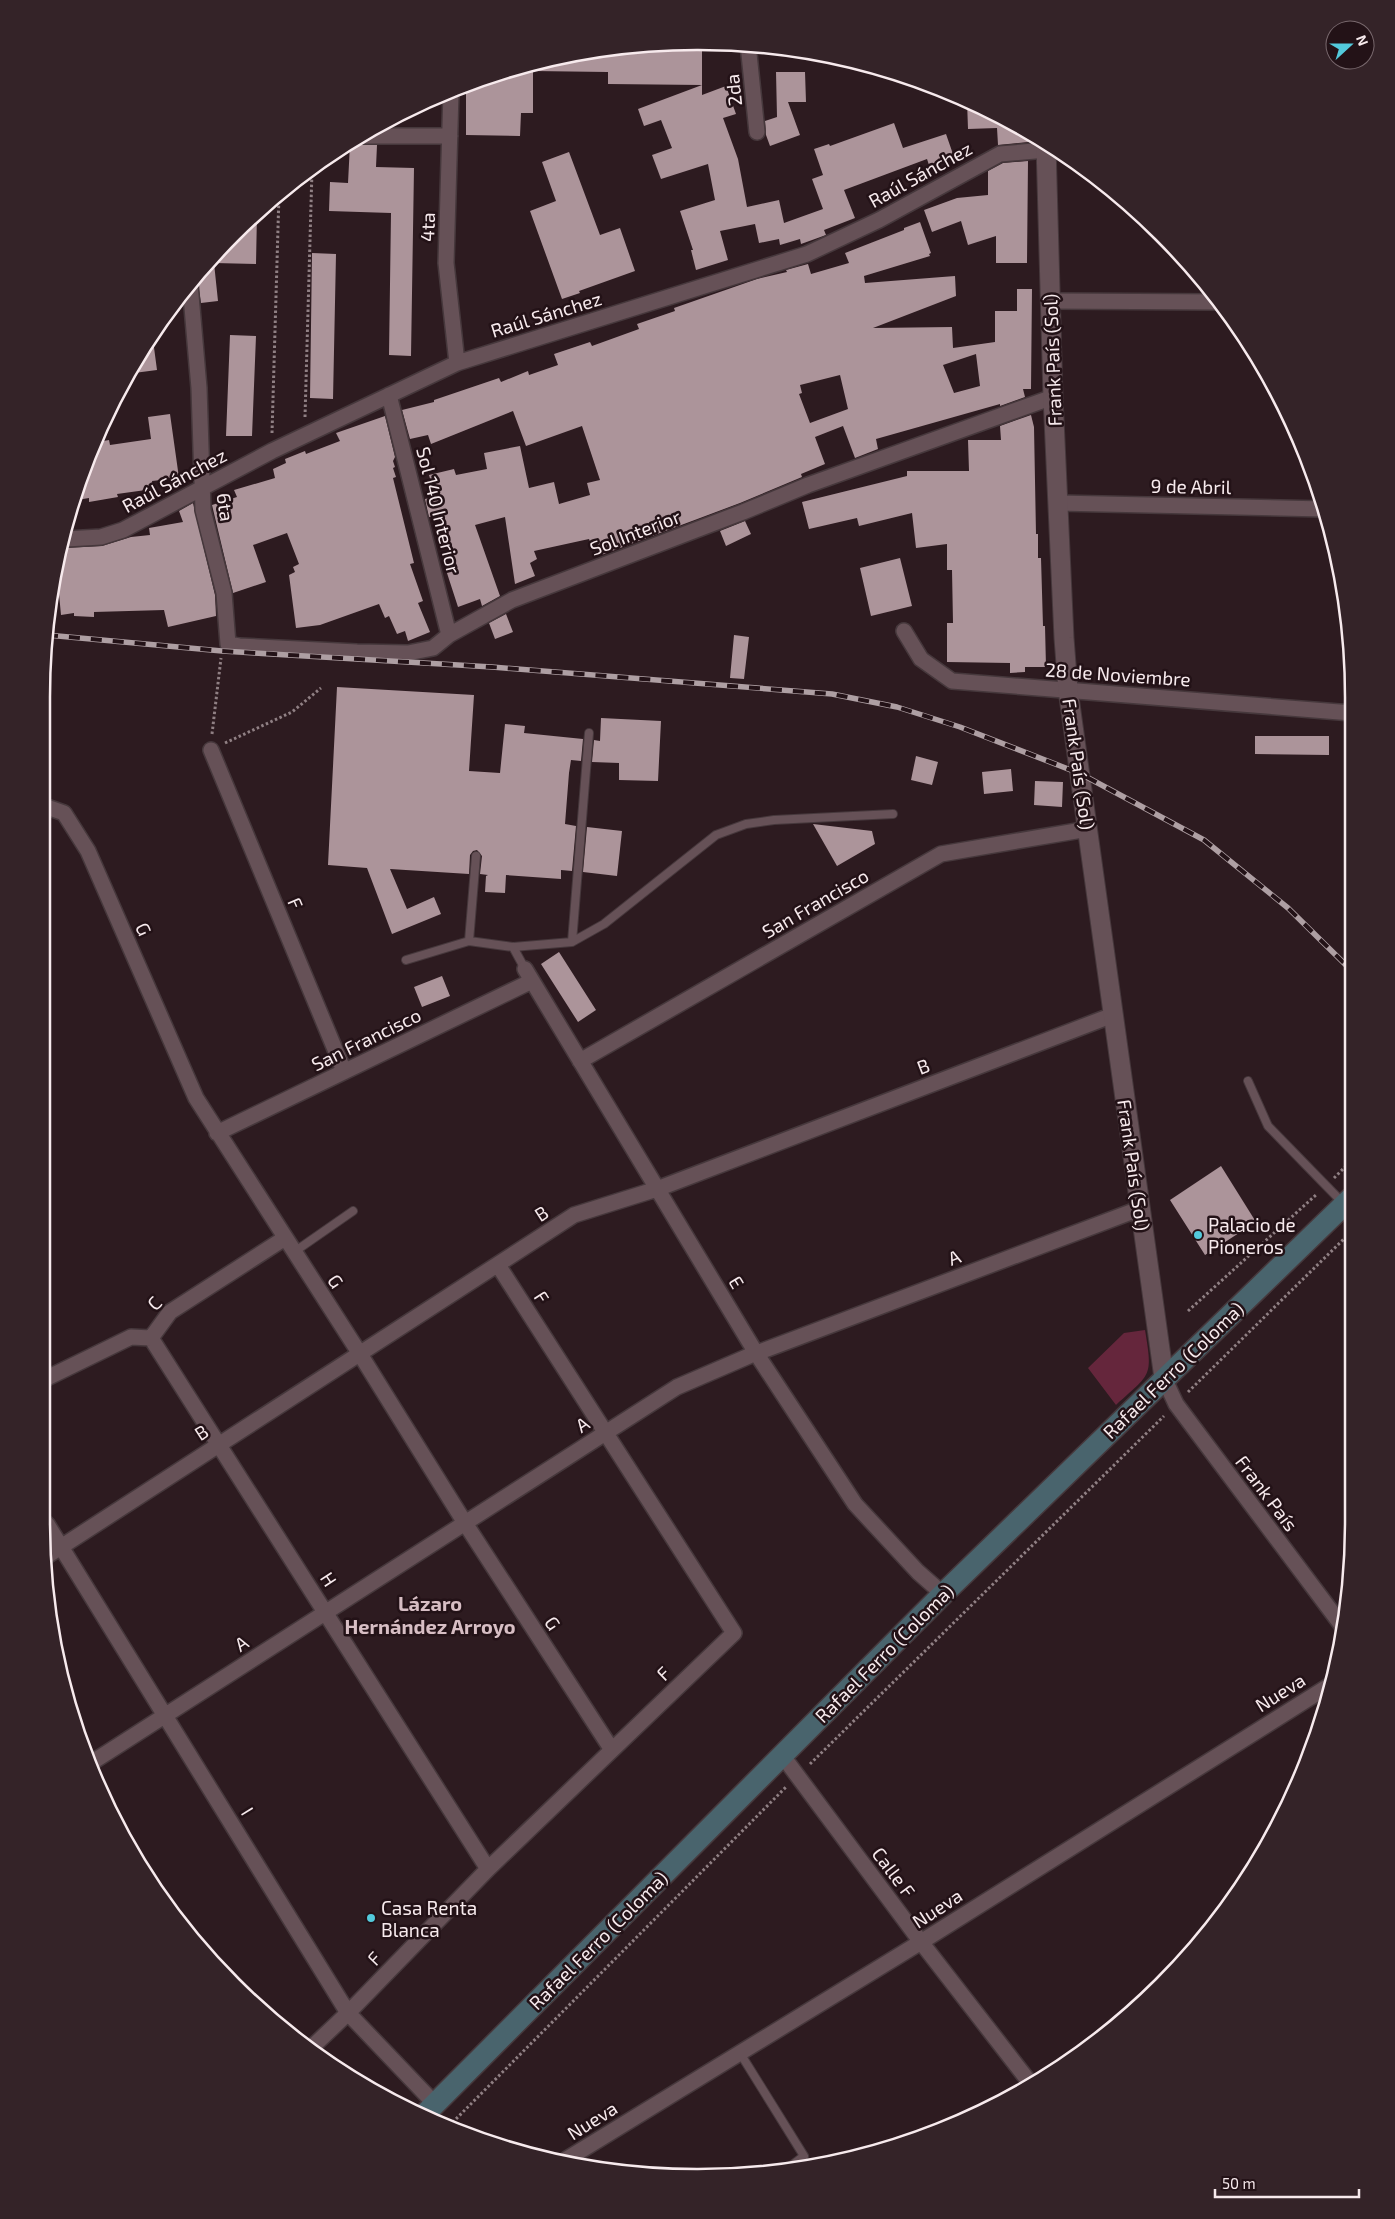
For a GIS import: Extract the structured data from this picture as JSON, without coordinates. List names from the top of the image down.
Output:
{
  "streets": {
    "main road": ["Rafael Ferro (Coloma)"],
    "street": [
      "2da",
      "Raúl Sánchez",
      "4ta",
      "Frank País (Sol)",
      "9 de Abril",
      "6ta",
      "Sol 140 Interior",
      "Sol Interior",
      "28 de Noviembre",
      "F",
      "San Francisco",
      "G",
      "B",
      "A",
      "E",
      "C",
      "Frank País",
      "H",
      "Nueva",
      "I",
      "Calle F"
    ]
  },
  "crossings": [
    ["Raúl Sánchez", "4ta"],
    ["Raúl Sánchez", "6ta"],
    ["Raúl Sánchez", "Sol 140 Interior"],
    ["Frank País (Sol)", "9 de Abril"],
    ["Frank País (Sol)", "Sol Interior"],
    ["Frank País (Sol)", "28 de Noviembre"],
    ["Frank País (Sol)", "San Francisco"],
    ["Frank País (Sol)", "B"],
    ["Frank País (Sol)", "A"],
    ["Frank País (Sol)", "Rafael Ferro (Coloma)"],
    ["Frank País (Sol)", "Frank País"],
    ["6ta", "Sol Interior"],
    ["Sol 140 Interior", "Sol Interior"],
    ["F", "San Francisco"],
    ["F", "G"],
    ["F", "B"],
    ["F", "A"],
    ["F", "H"],
    ["F", "I"],
    ["San Francisco", "G"],
    ["San Francisco", "E"],
    ["G", "B"],
    ["G", "A"],
    ["G", "C"],
    ["B", "E"],
    ["B", "H"],
    ["B", "I"],
    ["A", "E"],
    ["A", "H"],
    ["A", "I"],
    ["E", "Rafael Ferro (Coloma)"],
    ["C", "H"],
    ["Rafael Ferro (Coloma)", "Frank País"],
    ["Rafael Ferro (Coloma)", "I"],
    ["Rafael Ferro (Coloma)", "Calle F"],
    ["Nueva", "Calle F"]
  ],
  "districts": ["Lázaro Hernández Arroyo"],
  "places": ["Palacio de Pioneros", "Casa Renta Blanca"],
  "scale_bar": "50 m",
  "north": "right"
}
